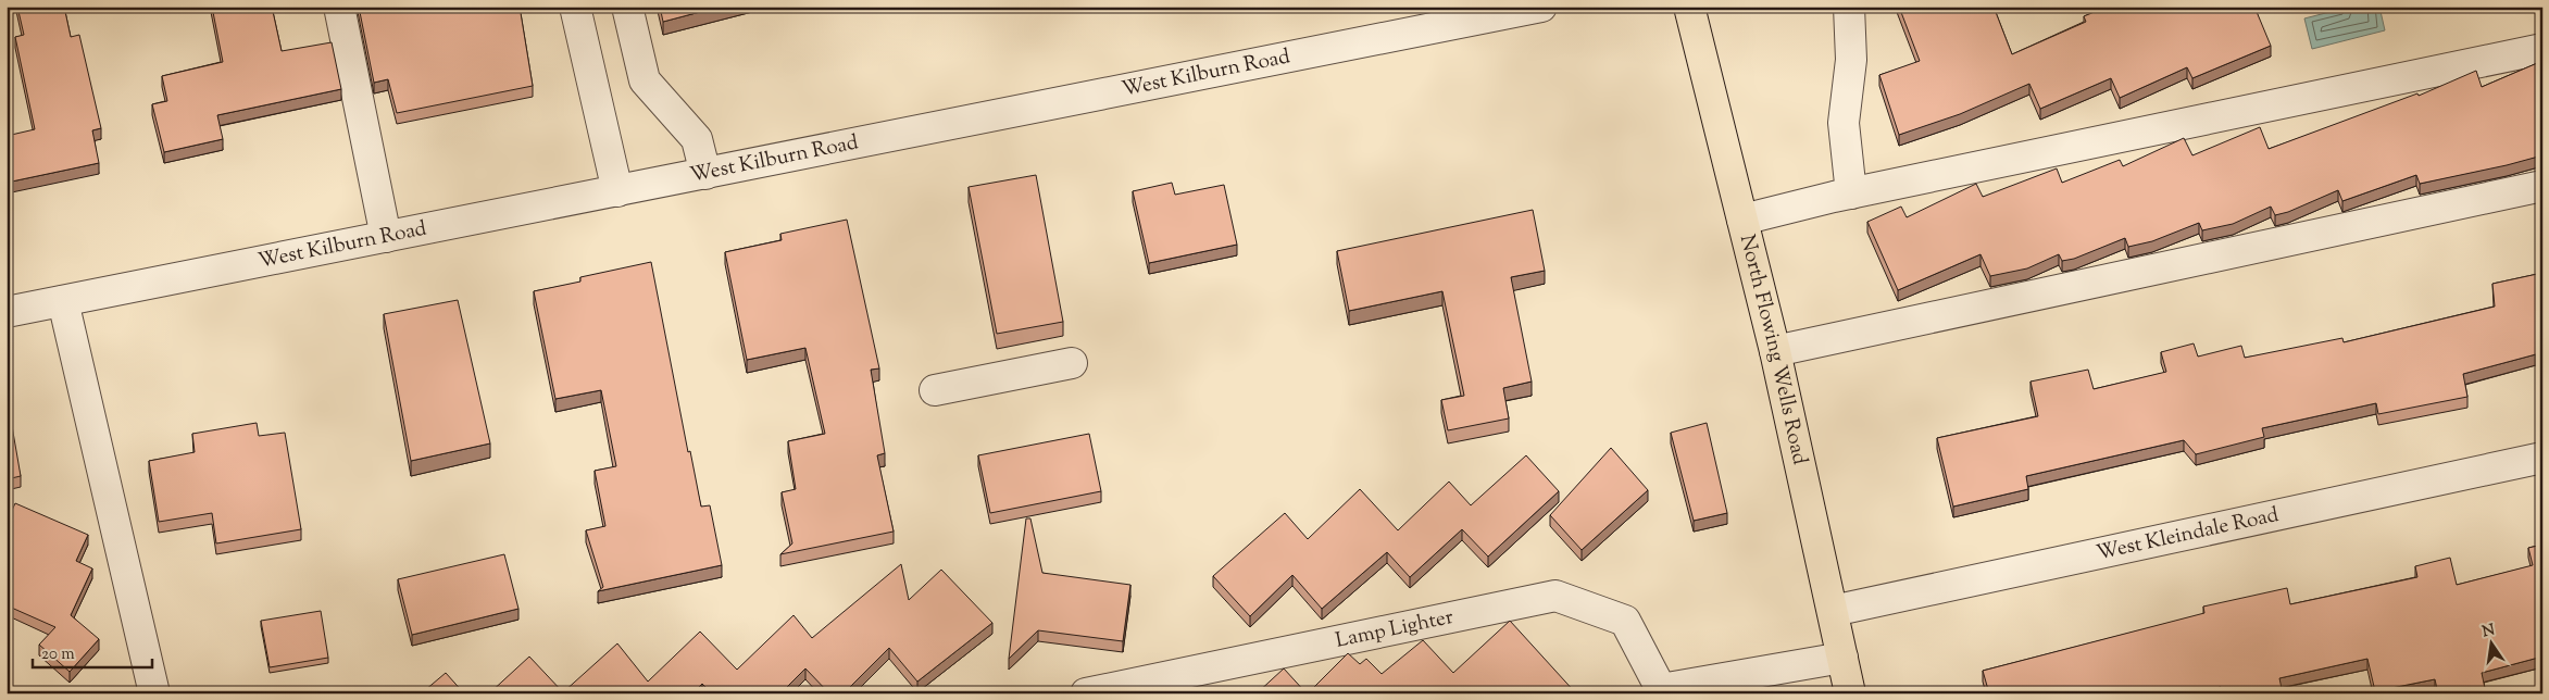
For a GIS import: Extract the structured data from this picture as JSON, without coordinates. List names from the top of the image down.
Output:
{
  "streets": {
    "main road": ["North Flowing Wells Road"],
    "street": ["West Kilburn Road", "West Kleindale Road", "Lamp Lighter"]
  },
  "crossings": [
    ["North Flowing Wells Road", "West Kleindale Road"],
    ["North Flowing Wells Road", "Lamp Lighter"]
  ],
  "scale_bar": "20 m",
  "north": "top"
}
